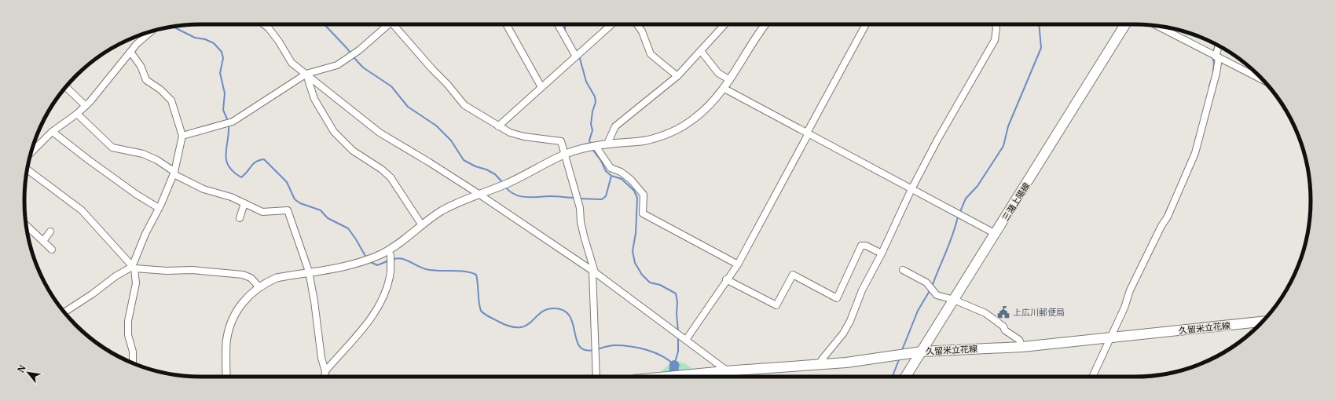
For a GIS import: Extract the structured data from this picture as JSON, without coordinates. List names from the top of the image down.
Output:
{
  "streets": {
    "main road": ["三潴上陽線", "久留米立花線"]
  },
  "crossings": [
    ["三潴上陽線", "久留米立花線"]
  ],
  "places": {
    "public building": ["上広川郵便局"]
  },
  "north": "top left"
}
